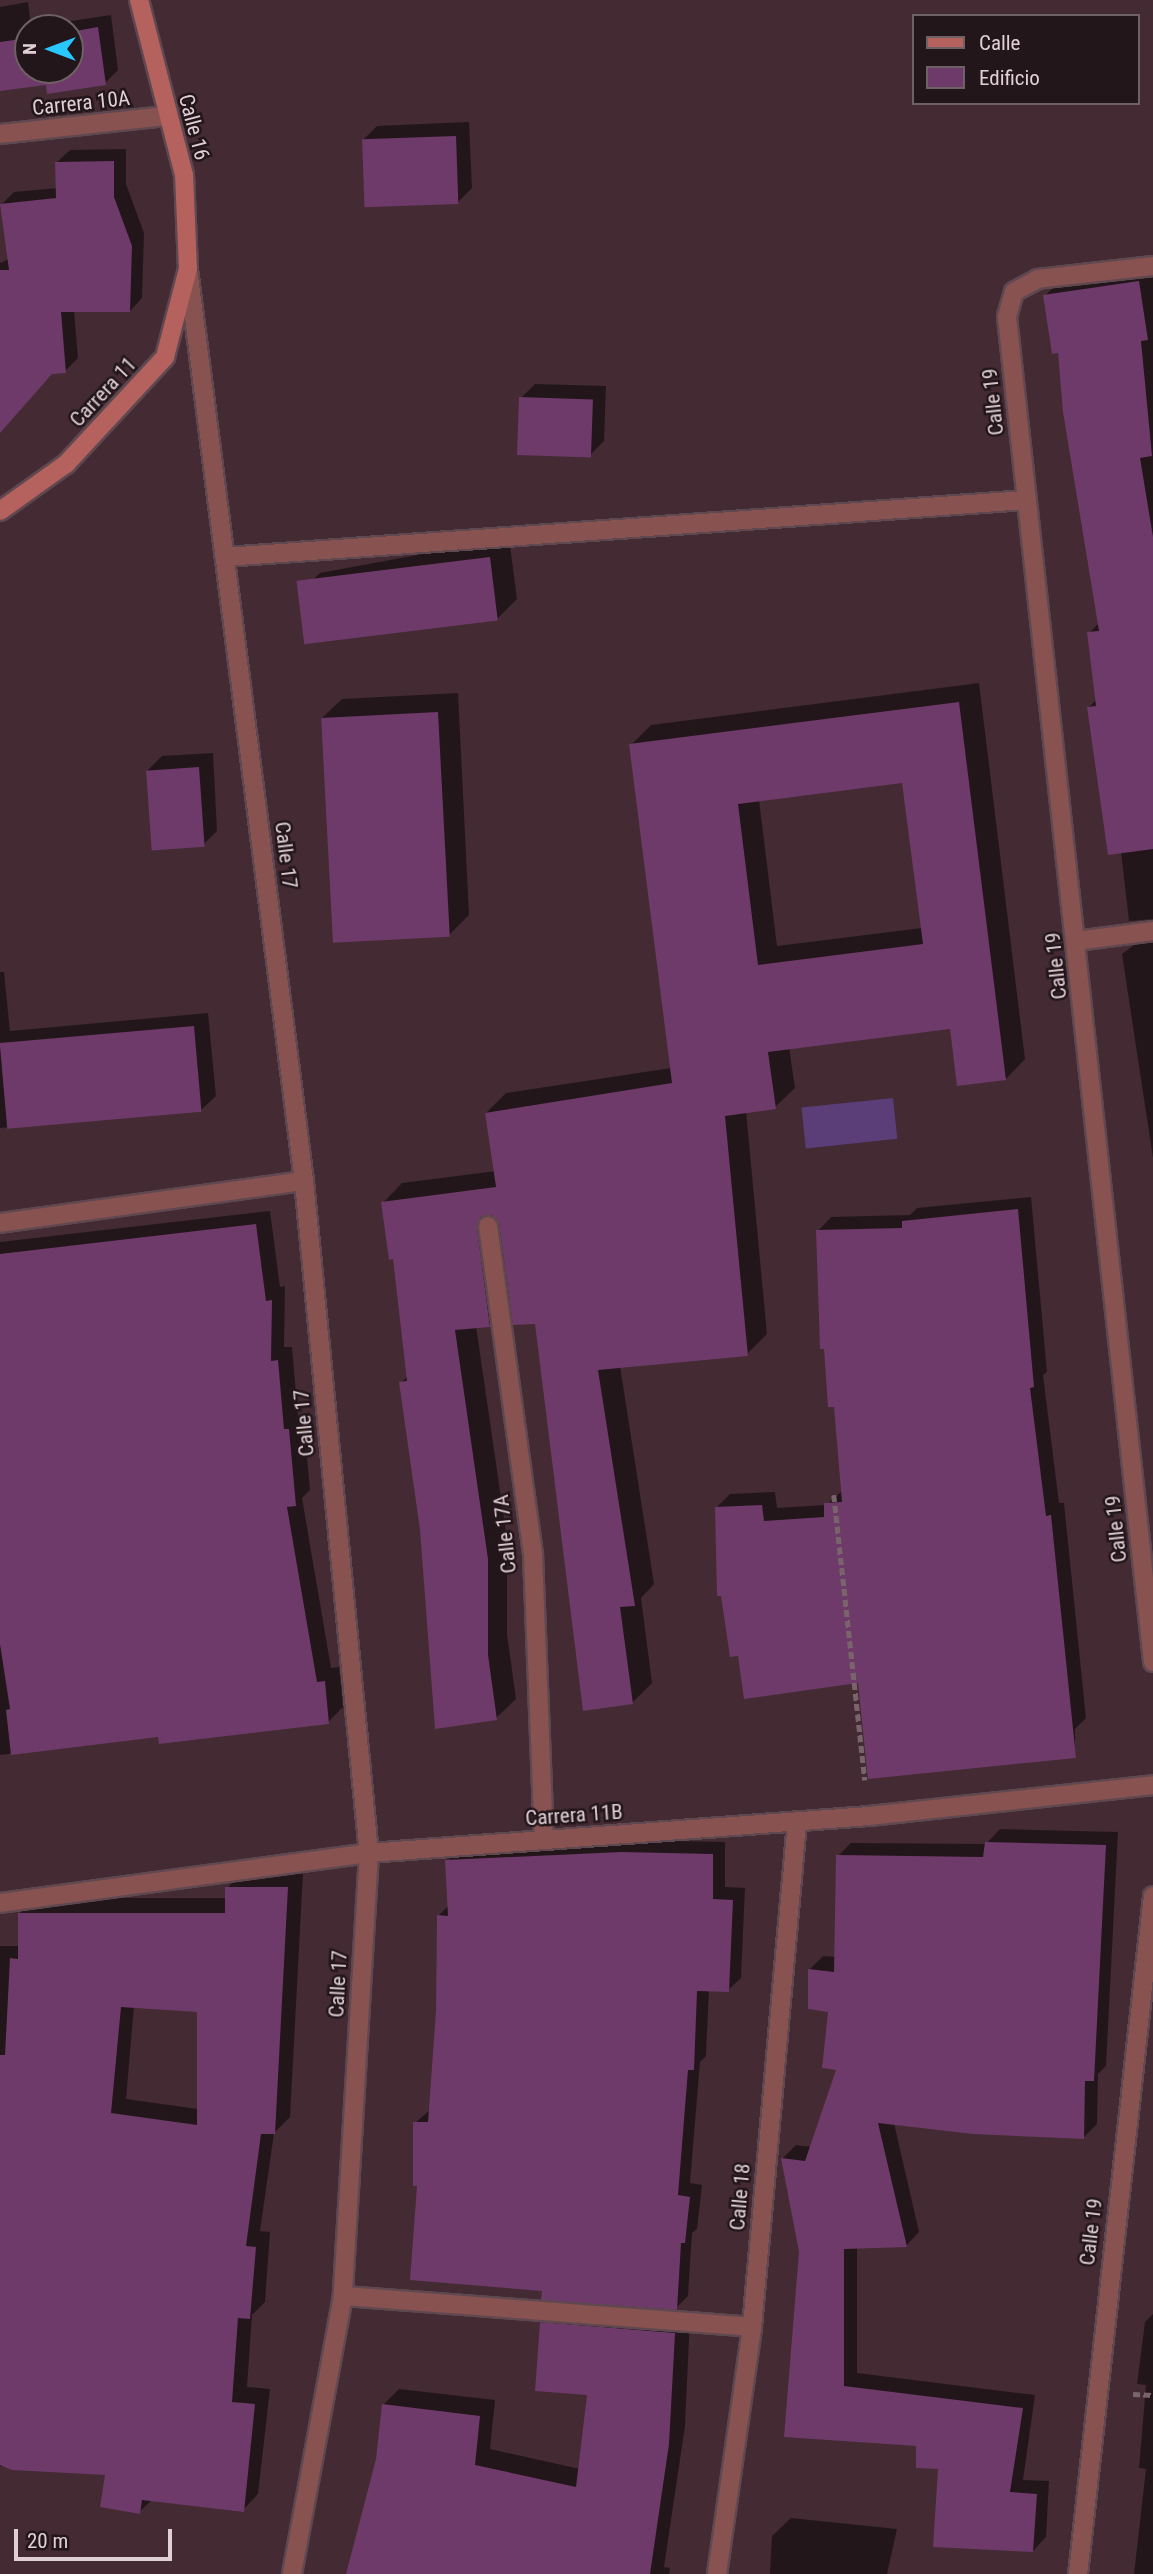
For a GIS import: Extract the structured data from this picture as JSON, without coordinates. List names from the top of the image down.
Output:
{
  "streets": {
    "street": [
      "Carrera 10A",
      "Calle 16",
      "Carrera 11",
      "Calle 19",
      "Calle 17",
      "Calle 17A",
      "Carrera 11B",
      "Calle 18"
    ]
  },
  "crossings": [
    ["Carrera 10A", "Calle 16"],
    ["Calle 16", "Carrera 11"],
    ["Calle 16", "Calle 17"],
    ["Carrera 11", "Calle 17"],
    ["Calle 17", "Carrera 11B"],
    ["Calle 17A", "Carrera 11B"],
    ["Carrera 11B", "Calle 18"]
  ],
  "legend": ["Calle", "Edificio"],
  "scale_bar": "20 m",
  "north": "left"
}
